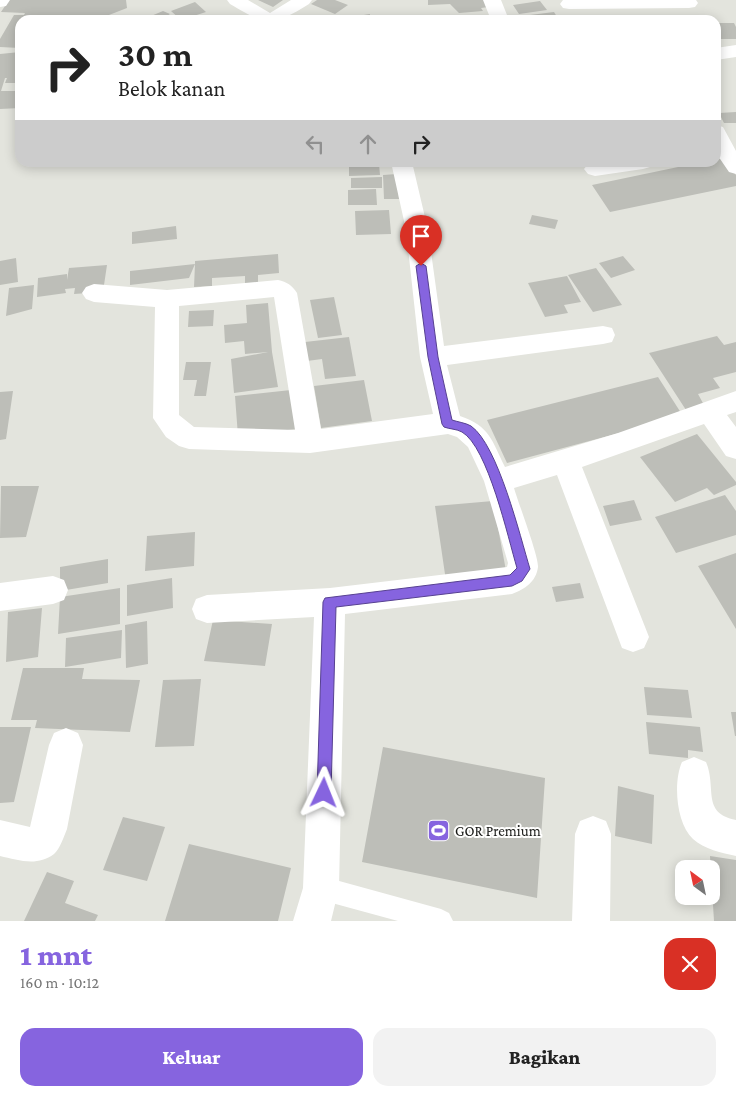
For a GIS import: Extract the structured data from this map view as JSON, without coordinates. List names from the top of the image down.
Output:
{
  "places": {
    "sports": ["GOR Premium"]
  },
  "north": "top left",
  "page": {
    "turn": ["30 m", "Belok kanan"],
    "heading": ["1 mnt", "160 m · 10:12"],
    "buttons": ["Keluar", "Bagikan"]
  }
}
